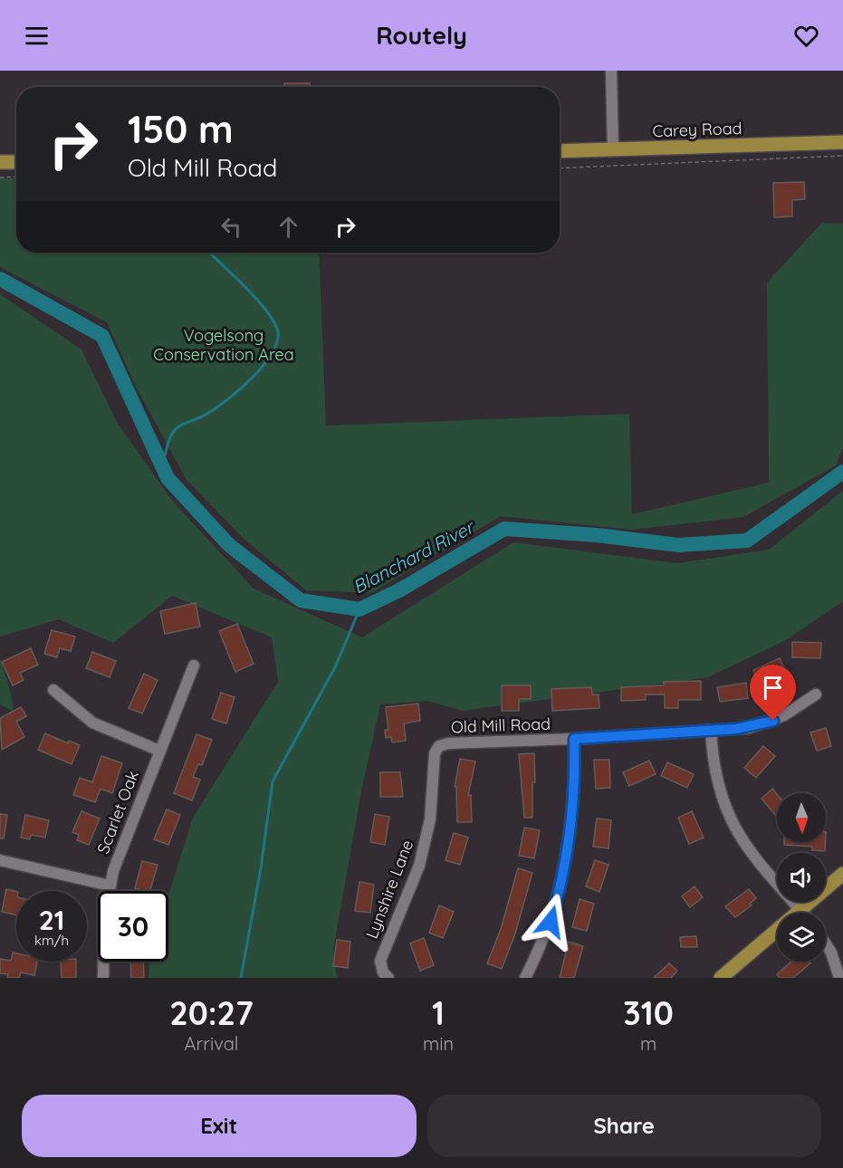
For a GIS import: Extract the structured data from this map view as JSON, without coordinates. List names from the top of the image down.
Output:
{
  "streets": {
    "main road": ["Carey Road"],
    "street": ["Old Mill Road", "Scarlet Oak", "Lynshire Lane"]
  },
  "crossings": [
    ["Old Mill Road", "Lynshire Lane"]
  ],
  "water": ["Blanchard River"],
  "parks": ["Vogelsong Conservation Area"],
  "north": "bottom",
  "page": {
    "header": "Routely",
    "turn": ["150 m", "Old Mill Road"],
    "speed": "21 km/h",
    "limit": "30",
    "eta": [
      "20:27",
      "Arrival",
      "1",
      "min",
      "310",
      "m"
    ],
    "buttons": ["Exit", "Share"]
  }
}
